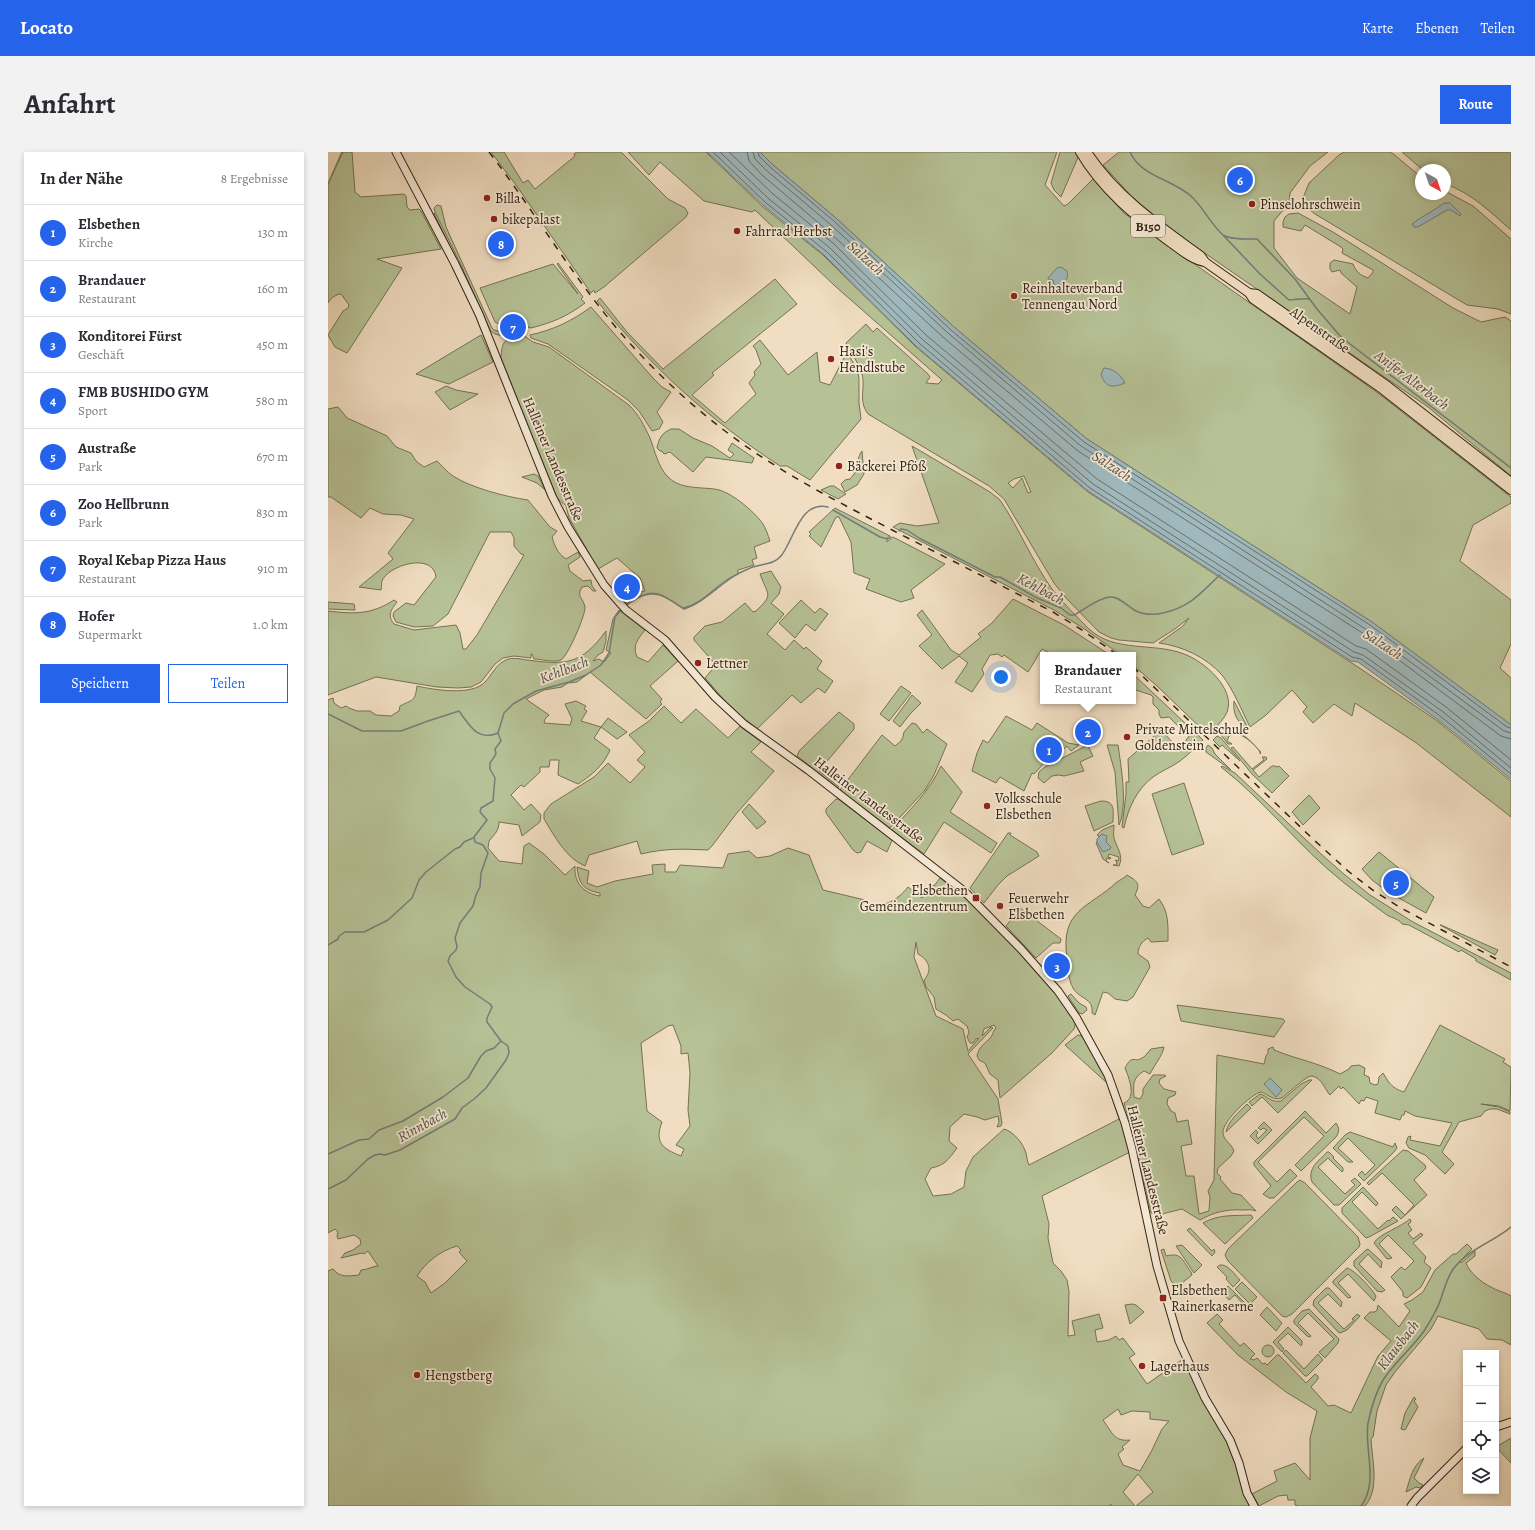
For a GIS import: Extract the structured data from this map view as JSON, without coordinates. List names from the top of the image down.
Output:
{
  "streets": {
    "main road": ["B150", "Alpenstraße", "Halleiner Landesstraße"]
  },
  "water": [
    "Salzach",
    "Anifer Alterbach",
    "Kehlbach",
    "Rinnbach",
    "Klausbach"
  ],
  "places": {
    "other": [
      "Billa",
      "Pinselohrschwein",
      "bikepalast",
      "Fahrrad Herbst",
      "Reinhalteverband Tennengau Nord",
      "Hasi's Hendlstube",
      "Bäckerei Pföß",
      "Lettner",
      "Private Mittelschule Goldenstein",
      "Volksschule Elsbethen",
      "Feuerwehr Elsbethen",
      "Lagerhaus",
      "Hengstberg"
    ],
    "transit": ["Elsbethen Gemeindezentrum", "Elsbethen Rainerkaserne"]
  },
  "north": "bottom right",
  "page": {
    "header": "Locato",
    "nav": ["Karte", "Ebenen", "Teilen"],
    "title": "Anfahrt",
    "buttons": [
      "Route",
      ["Speichern", "Teilen"]
    ],
    "heading": ["In der Nähe", "8 Ergebnisse"],
    "pins": [
      "6",
      "8",
      "7",
      "4",
      "2",
      "1",
      "5",
      "3"
    ],
    "list": [
      {
        "mark": "1",
        "name": "Elsbethen",
        "note": "Kirche",
        "value": "130 m"
      },
      {
        "mark": "2",
        "name": "Brandauer",
        "note": "Restaurant",
        "value": "160 m"
      },
      {
        "mark": "3",
        "name": "Konditorei Fürst",
        "note": "Geschäft",
        "value": "450 m"
      },
      {
        "mark": "4",
        "name": "FMB BUSHIDO GYM",
        "note": "Sport",
        "value": "580 m"
      },
      {
        "mark": "5",
        "name": "Austraße",
        "note": "Park",
        "value": "670 m"
      },
      {
        "mark": "6",
        "name": "Zoo Hellbrunn",
        "note": "Park",
        "value": "830 m"
      },
      {
        "mark": "7",
        "name": "Royal Kebap Pizza Haus",
        "note": "Restaurant",
        "value": "910 m"
      },
      {
        "mark": "8",
        "name": "Hofer",
        "note": "Supermarkt",
        "value": "1.0 km"
      }
    ],
    "popup": ["Brandauer", "Restaurant"],
    "map_buttons": ["+", "−"]
  }
}
